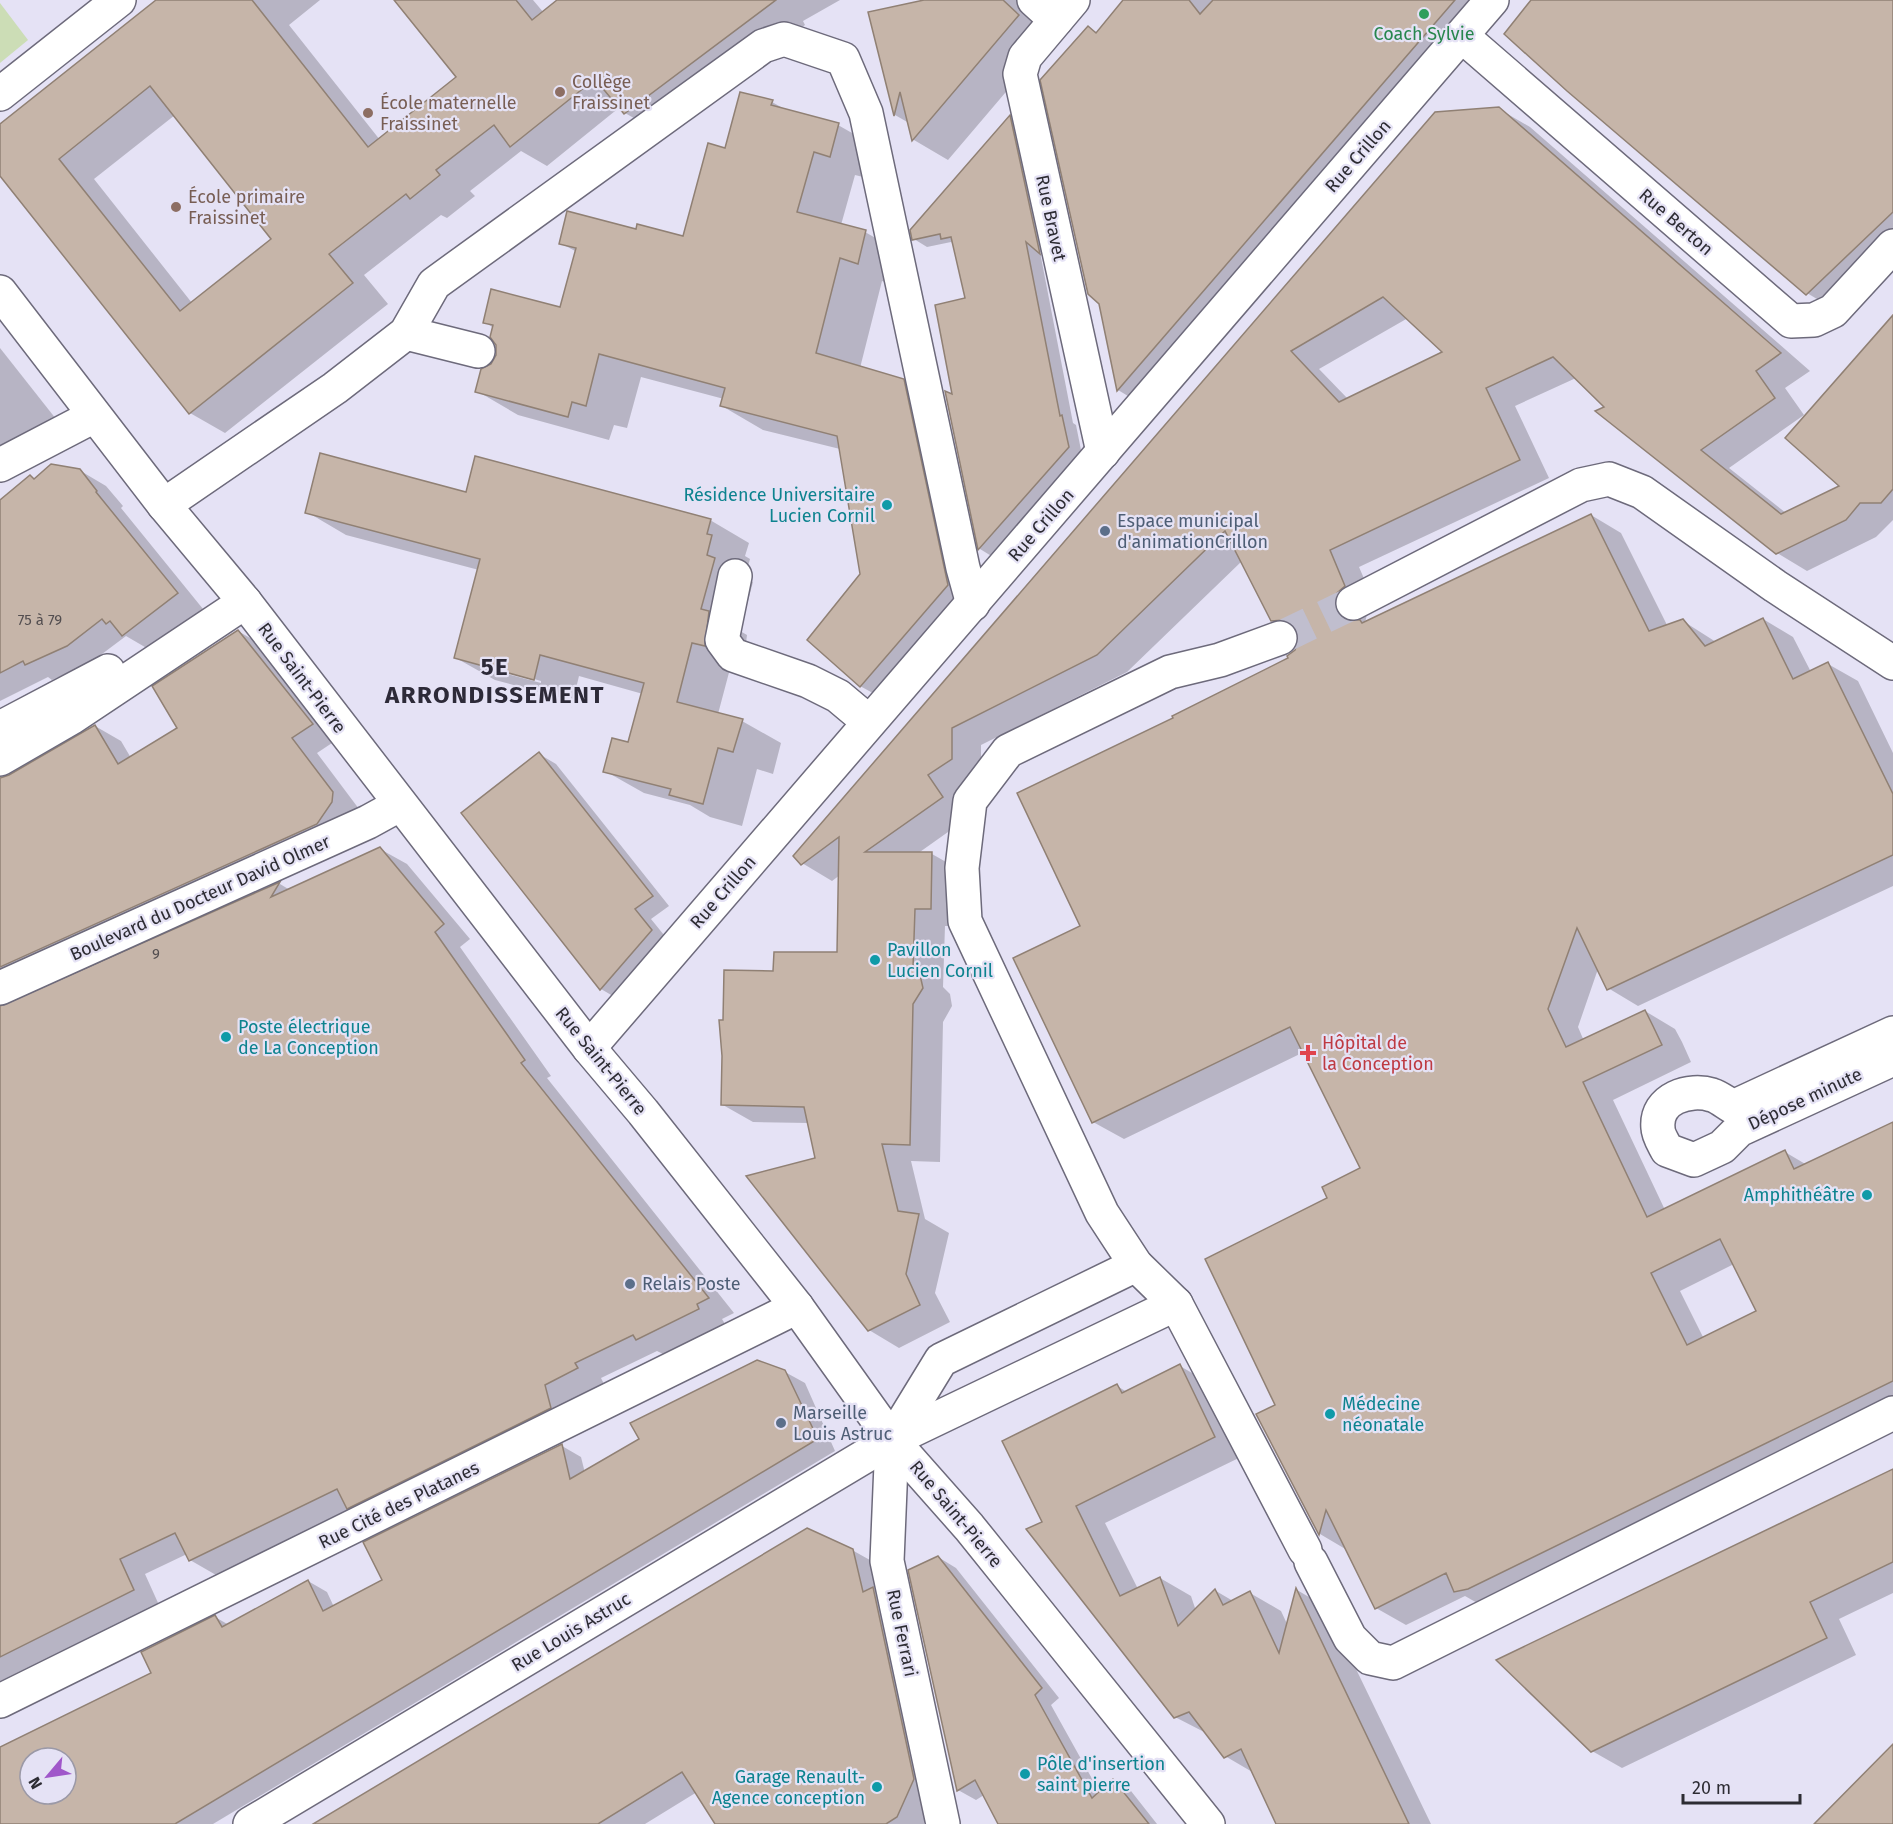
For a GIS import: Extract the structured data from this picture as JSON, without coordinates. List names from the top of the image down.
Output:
{
  "streets": {
    "street": [
      "Rue Crillon",
      "Rue Bravet",
      "Rue Berton",
      "Rue Saint-Pierre",
      "Boulevard du Docteur David Olmer",
      "Dépose minute",
      "Rue Cité des Platanes",
      "Rue Louis Astruc",
      "Rue Ferrari"
    ]
  },
  "crossings": [
    ["Rue Crillon", "Rue Bravet"],
    ["Rue Crillon", "Rue Berton"],
    ["Rue Crillon", "Rue Saint-Pierre"],
    ["Rue Saint-Pierre", "Boulevard du Docteur David Olmer"],
    ["Rue Saint-Pierre", "Rue Cité des Platanes"],
    ["Rue Saint-Pierre", "Rue Louis Astruc"],
    ["Rue Saint-Pierre", "Rue Ferrari"],
    ["Rue Louis Astruc", "Rue Ferrari"]
  ],
  "districts": ["5E ARRONDISSEMENT"],
  "places": {
    "other": [
      "Coach Sylvie",
      "Collège Fraissinet",
      "École maternelle Fraissinet",
      "École primaire Fraissinet",
      "Résidence Universitaire Lucien Cornil",
      "Espace municipal d'animationCrillon",
      "Pavillon Lucien Cornil",
      "Poste électrique de La Conception",
      "Amphithéâtre",
      "Relais Poste",
      "Médecine néonatale",
      "Marseille Louis Astruc",
      "Pôle d'insertion saint pierre",
      "Garage Renault- Agence conception"
    ],
    "health": ["Hôpital de la Conception"]
  },
  "house_numbers": ["75 à 79", "9"],
  "scale_bar": "20 m",
  "north": "bottom left"
}
